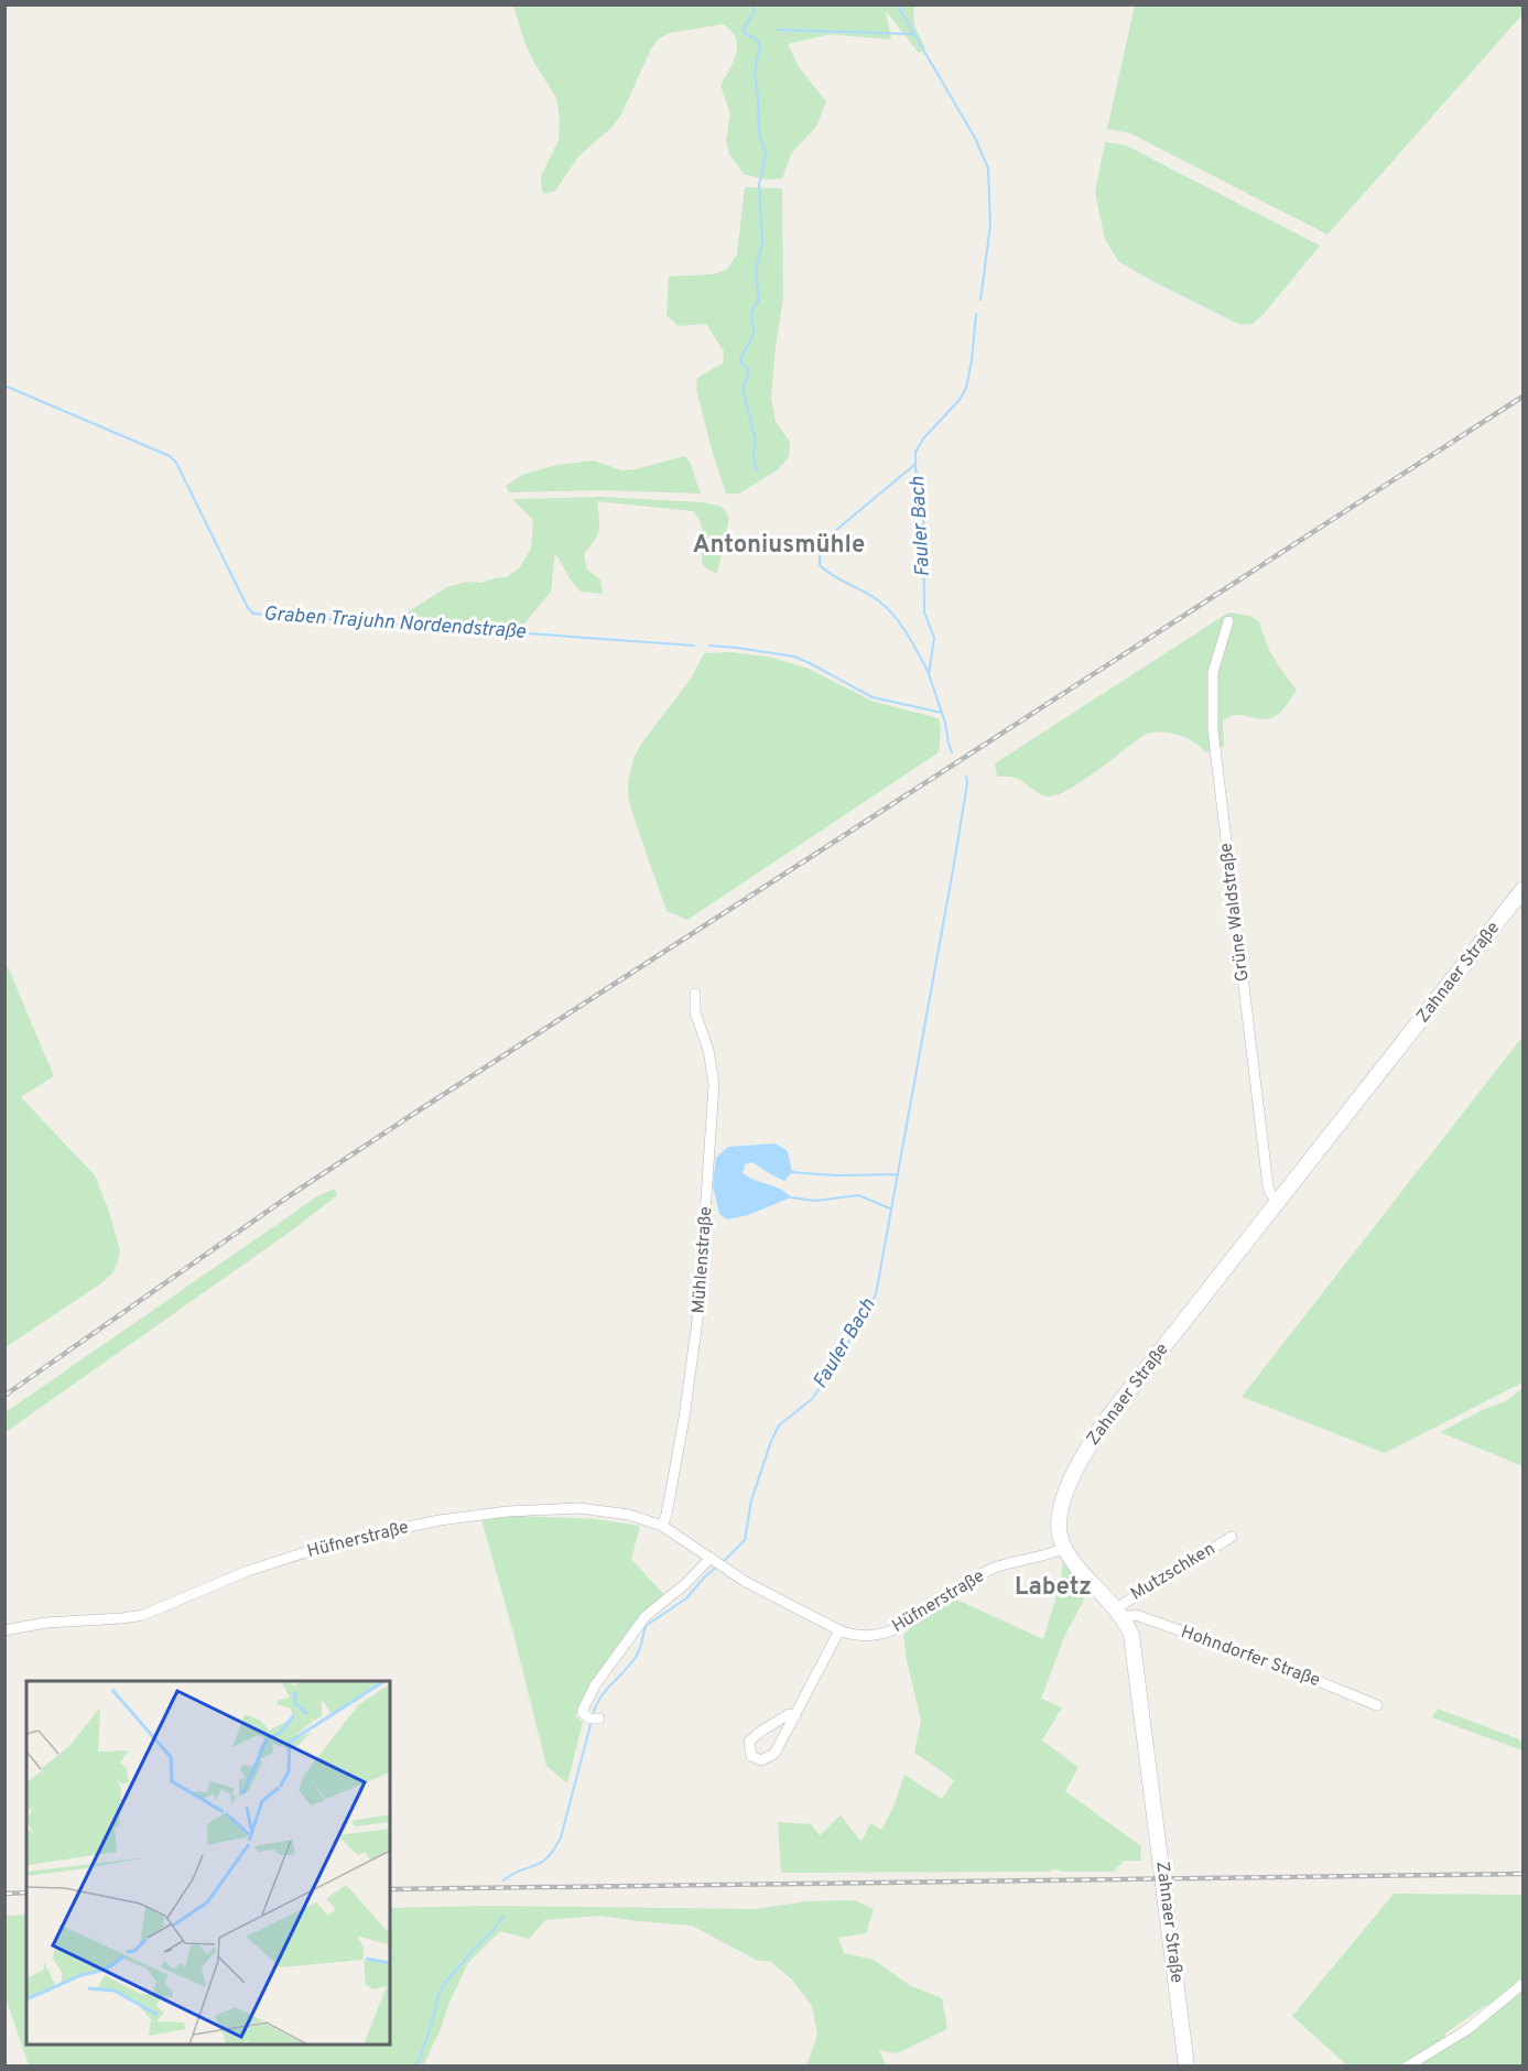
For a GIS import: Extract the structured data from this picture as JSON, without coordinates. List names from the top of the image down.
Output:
{
  "streets": {
    "main road": ["Zahnaer Straße"],
    "street": [
      "Grüne Waldstraße",
      "Mühlenstraße",
      "Hüfnerstraße",
      "Mutzschken",
      "Hohndorfer Straße"
    ]
  },
  "crossings": [
    ["Grüne Waldstraße", "Zahnaer Straße"],
    ["Zahnaer Straße", "Hüfnerstraße"],
    ["Zahnaer Straße", "Mutzschken"],
    ["Zahnaer Straße", "Hohndorfer Straße"],
    ["Mühlenstraße", "Hüfnerstraße"],
    ["Mutzschken", "Hohndorfer Straße"]
  ],
  "districts": ["Antoniusmühle", "Labetz"],
  "water": ["Fauler Bach", "Graben Trajuhn Nordendstraße"]
}
